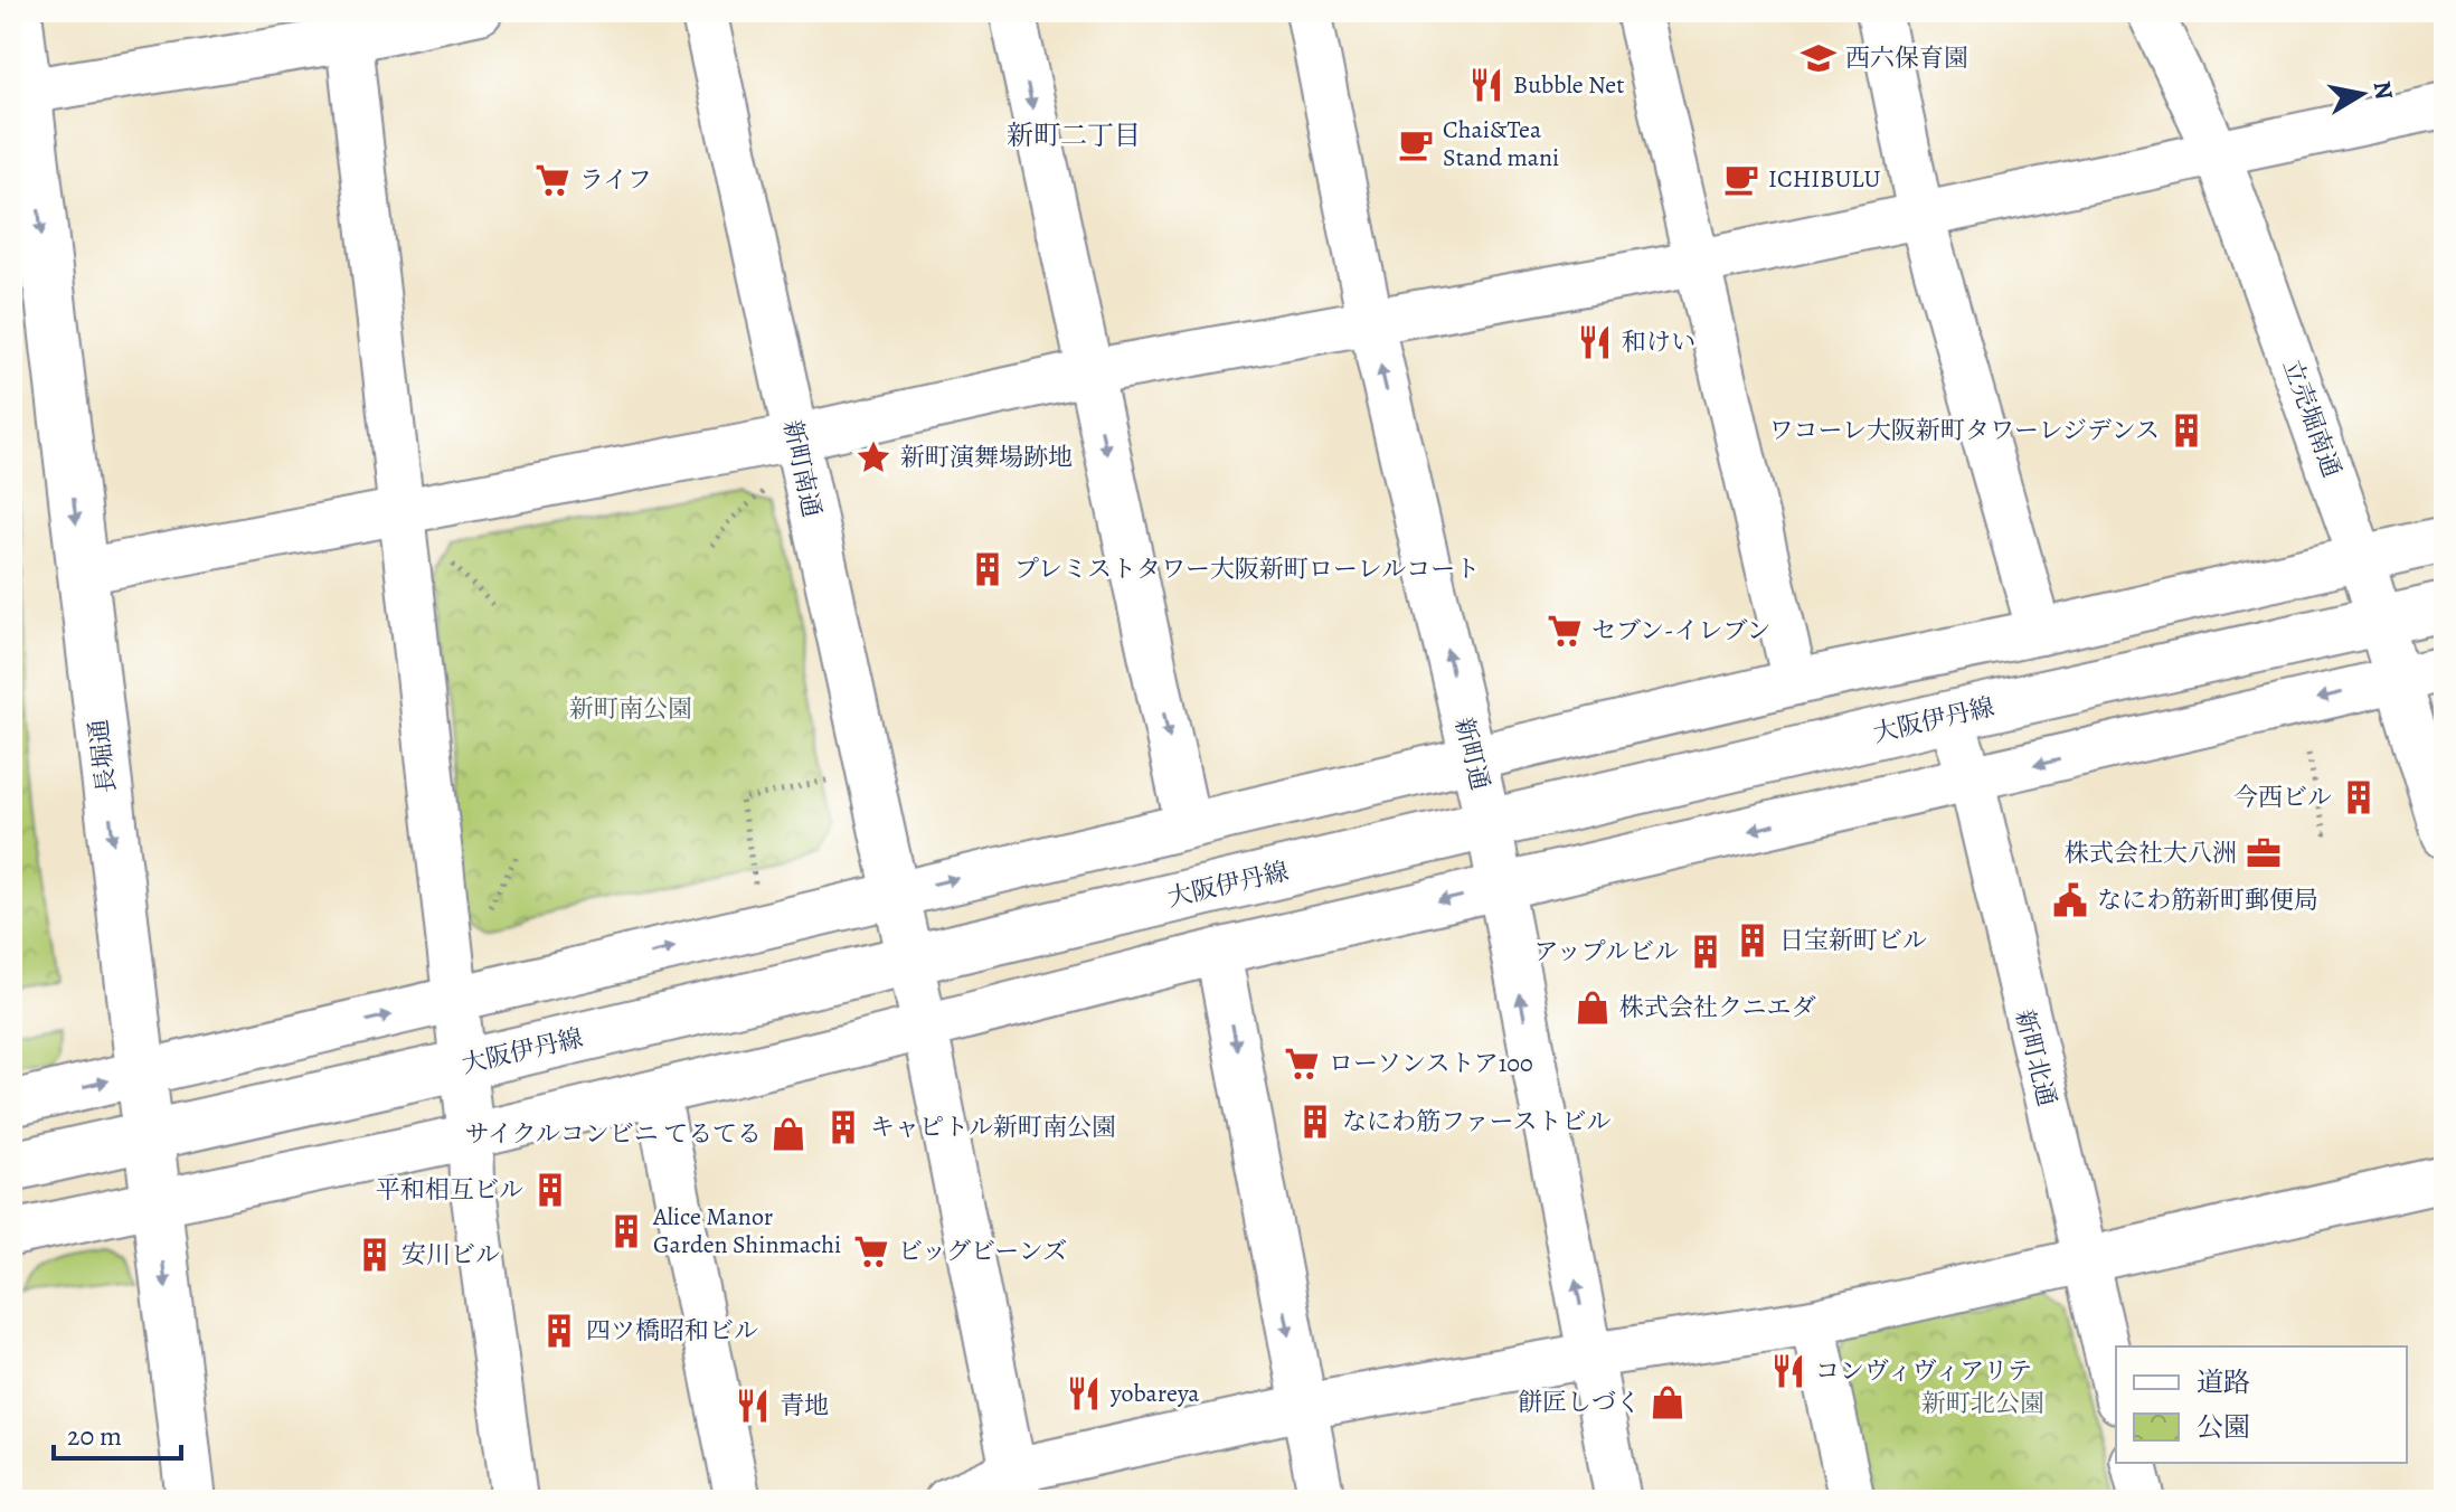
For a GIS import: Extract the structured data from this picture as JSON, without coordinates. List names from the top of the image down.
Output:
{
  "streets": {
    "main road": ["大阪伊丹線", "長堀通"],
    "street": [
      "立売堀南通",
      "新町南通",
      "新町通",
      "新町北通"
    ]
  },
  "crossings": [
    ["立売堀南通", "大阪伊丹線"],
    ["新町南通", "大阪伊丹線"],
    ["大阪伊丹線", "新町通"],
    ["大阪伊丹線", "長堀通"],
    ["大阪伊丹線", "新町北通"]
  ],
  "one_way": ["長堀通"],
  "districts": ["新町二丁目"],
  "parks": ["新町南公園", "新町北公園"],
  "places": {
    "school or university": ["西六保育園"],
    "restaurant": [
      "Bubble Net",
      "和けい",
      "コンヴィヴィアリテ",
      "yobareya",
      "青地"
    ],
    "cafe": ["Chai&Tea Stand mani", "ICHIBULU"],
    "supermarket": [
      "ライフ",
      "セブン-イレブン",
      "ローソンストア100",
      "ビッグビーンズ"
    ],
    "building": [
      "ワコーレ大阪新町タワーレジデンス",
      "プレミストタワー大阪新町ローレルコート",
      "今西ビル",
      "日宝新町ビル",
      "アップルビル",
      "なにわ筋ファーストビル",
      "キャピトル新町南公園",
      "平和相互ビル",
      "Alice Manor Garden Shinmachi",
      "安川ビル",
      "四ツ橋昭和ビル"
    ],
    "place": ["新町演舞場跡地"],
    "office": ["株式会社大八洲"],
    "public building": ["なにわ筋新町郵便局"],
    "shop": ["株式会社クニエダ", "サイクルコンビニ てるてる", "餅匠しづく"]
  },
  "legend": ["道路", "公園"],
  "scale_bar": "20 m",
  "north": "right"
}
